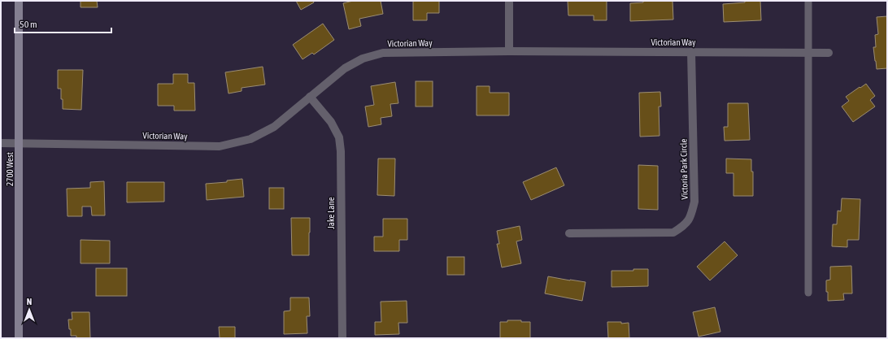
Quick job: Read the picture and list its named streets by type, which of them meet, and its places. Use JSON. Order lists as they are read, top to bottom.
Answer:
{
  "streets": {
    "main road": ["2700 West"],
    "street": ["Victorian Way", "Victoria Park Circle", "Jake Lane"]
  },
  "crossings": [
    ["Victorian Way", "2700 West"],
    ["Victorian Way", "Victoria Park Circle"],
    ["Victorian Way", "Jake Lane"]
  ],
  "scale_bar": "50 m",
  "north": "top"
}
